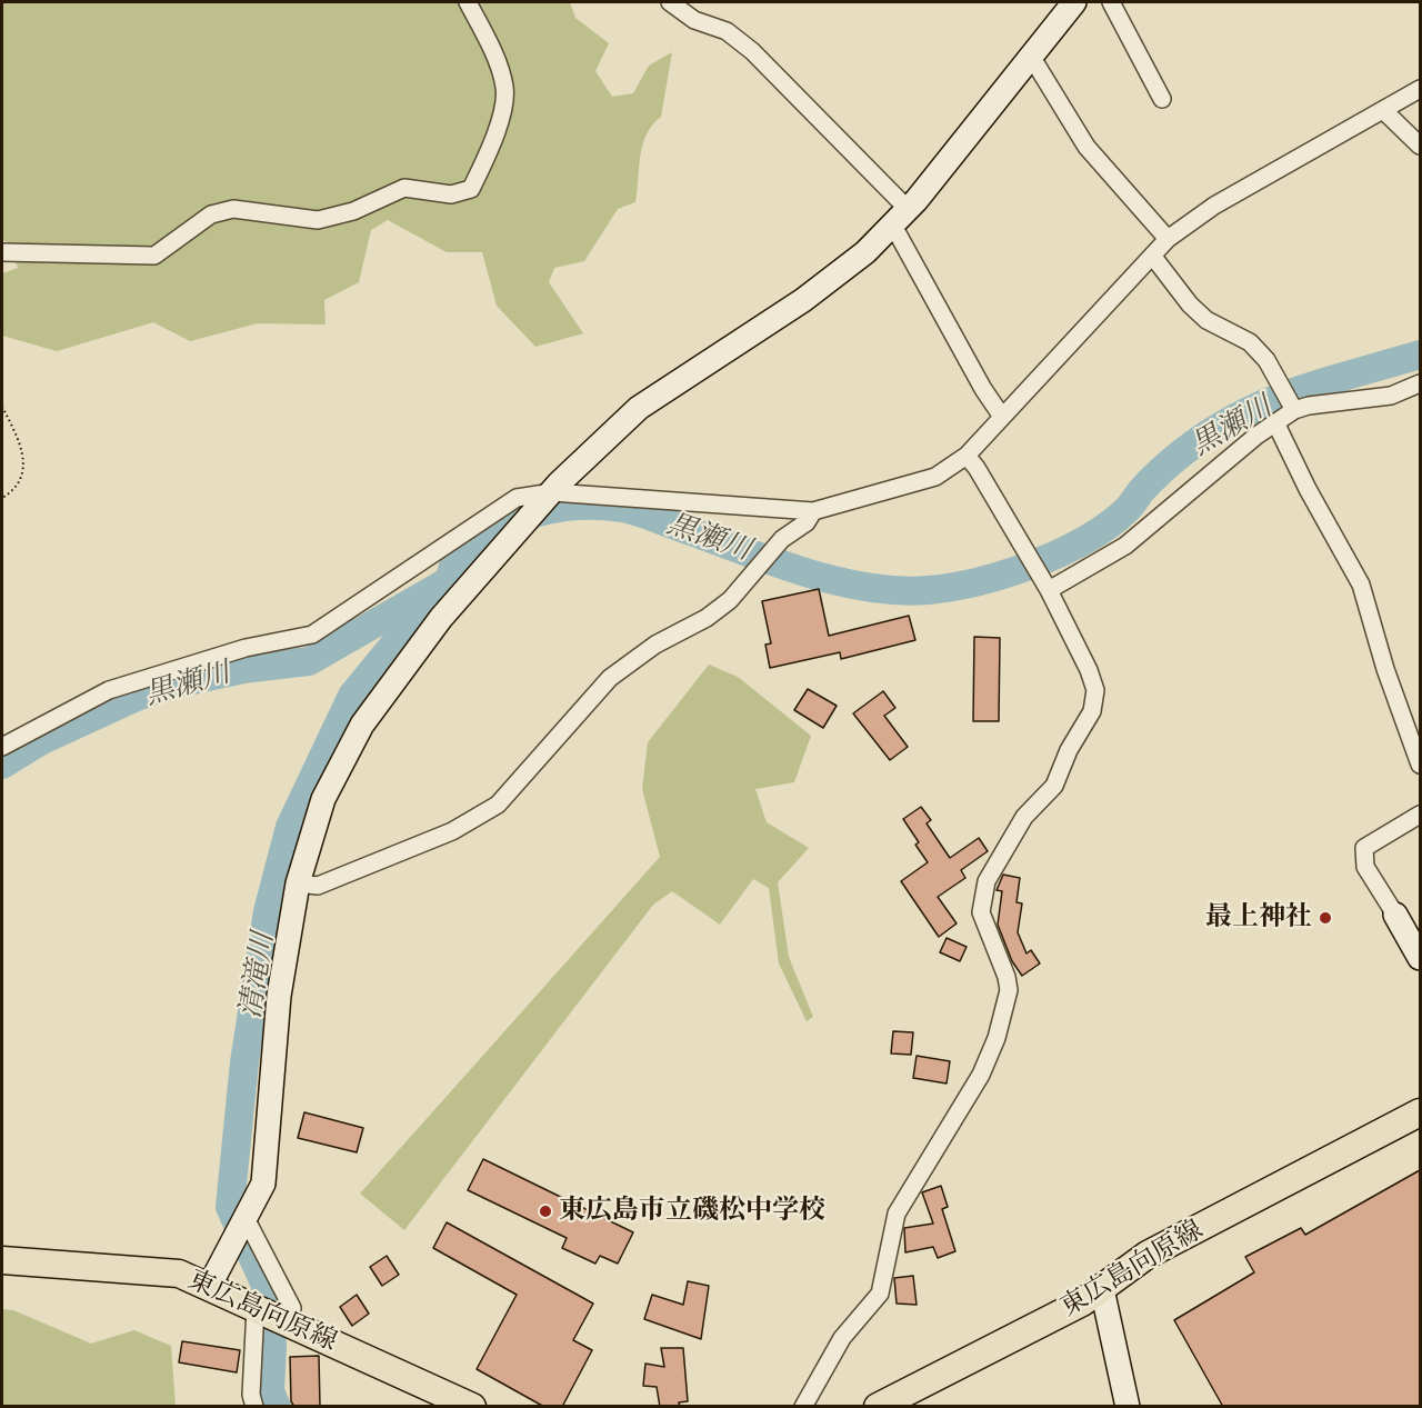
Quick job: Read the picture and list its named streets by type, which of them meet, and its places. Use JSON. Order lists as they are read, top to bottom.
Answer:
{
  "streets": {
    "main road": ["東広島向原線"]
  },
  "water": ["黒瀬川", "清滝川"],
  "places": ["最上神社", "東広島市立磯松中学校"]
}
